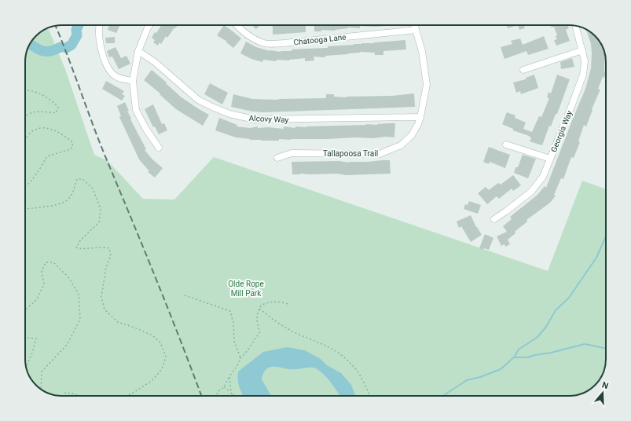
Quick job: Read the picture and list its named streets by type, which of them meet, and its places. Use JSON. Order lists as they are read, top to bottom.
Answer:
{
  "streets": {
    "street": [
      "Chatooga Lane",
      "Alcovy Way",
      "Georgia Way",
      "Tallapoosa Trail"
    ]
  },
  "crossings": [
    ["Chatooga Lane", "Tallapoosa Trail"],
    ["Alcovy Way", "Tallapoosa Trail"]
  ],
  "parks": ["Olde Rope Mill Park"],
  "north": "top"
}
